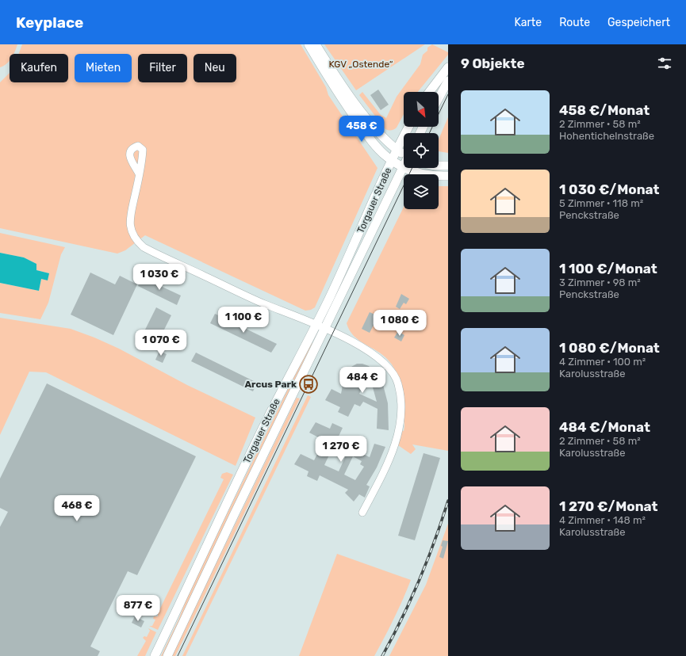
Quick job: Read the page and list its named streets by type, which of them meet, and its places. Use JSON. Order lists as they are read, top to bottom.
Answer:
{
  "streets": {
    "main road": ["Torgauer Straße"]
  },
  "parks": ["KGV „Ostende“"],
  "places": {
    "bus stop": ["Arcus Park"]
  },
  "north": "bottom right",
  "page": {
    "header": "Keyplace",
    "nav": ["Karte", "Route", "Gespeichert"],
    "heading": "9 Objekte",
    "chip": [
      "Kaufen",
      "Mieten",
      "Filter",
      "Neu"
    ],
    "list": [
      {
        "name": "458 €/Monat",
        "note": "2 Zimmer · 58 m² · Hohentichelnstraße"
      },
      {
        "name": "1 030 €/Monat",
        "note": "5 Zimmer · 118 m² · Penckstraße"
      },
      {
        "name": "1 100 €/Monat",
        "note": "3 Zimmer · 98 m² · Penckstraße"
      },
      {
        "name": "1 080 €/Monat",
        "note": "4 Zimmer · 100 m² · Karolusstraße"
      },
      {
        "name": "484 €/Monat",
        "note": "2 Zimmer · 58 m² · Karolusstraße"
      },
      {
        "name": "1 270 €/Monat",
        "note": "4 Zimmer · 148 m² · Karolusstraße"
      }
    ],
    "price": [
      "458 €",
      "1 030 €",
      "1 100 €",
      "1 080 €",
      "1 070 €",
      "484 €",
      "1 270 €",
      "468 €",
      "877 €"
    ]
  }
}
